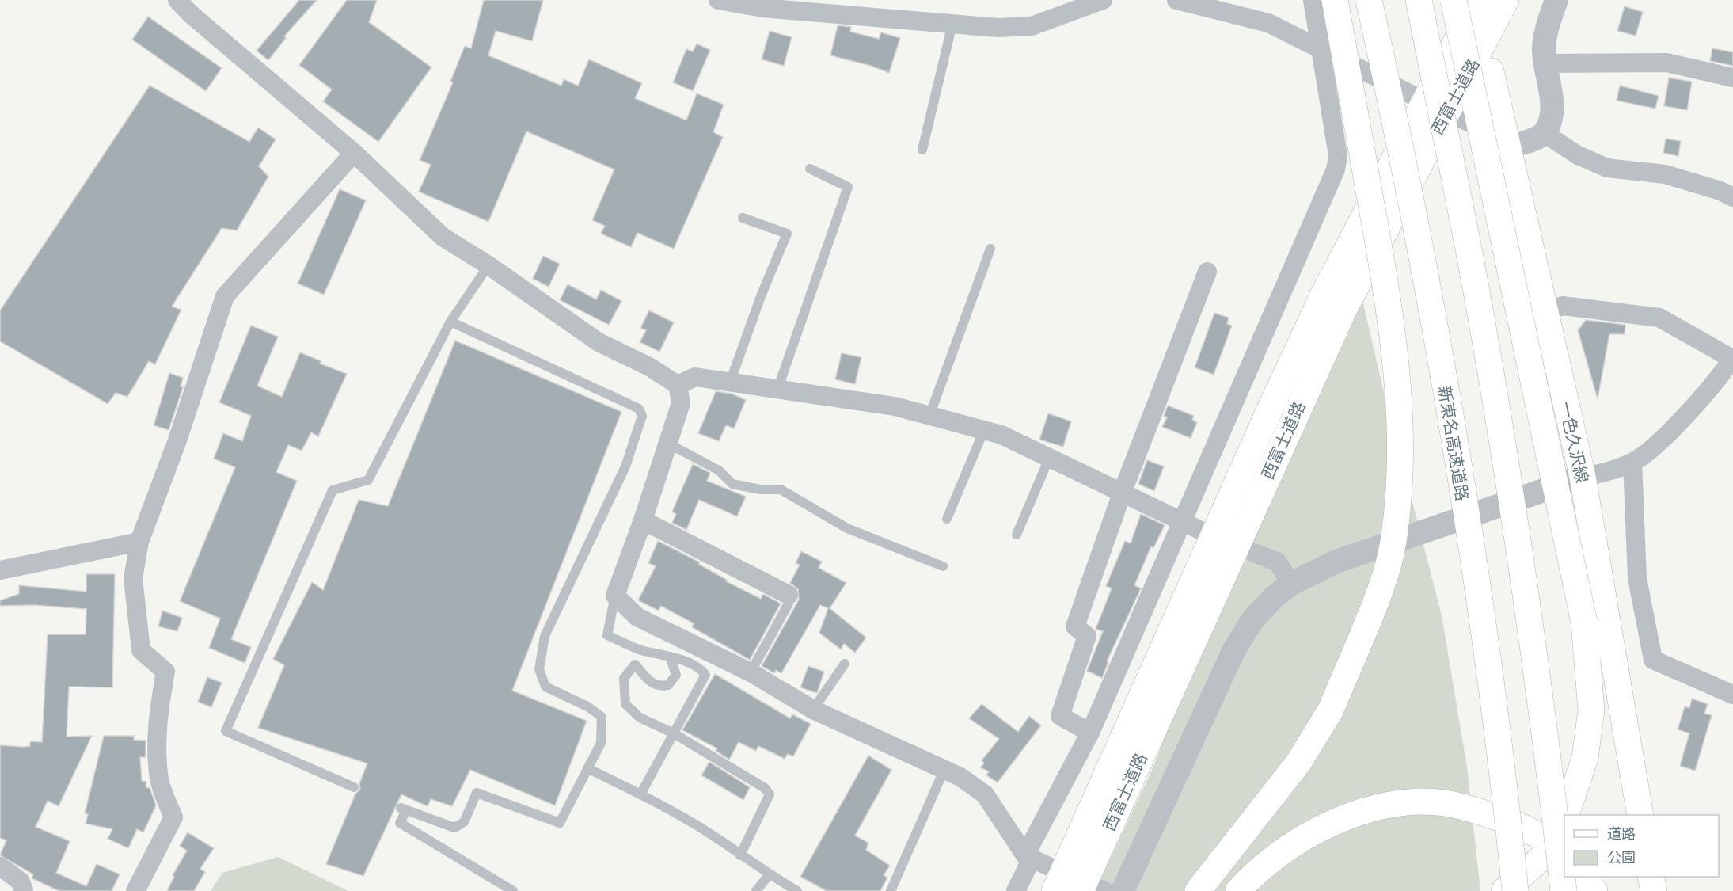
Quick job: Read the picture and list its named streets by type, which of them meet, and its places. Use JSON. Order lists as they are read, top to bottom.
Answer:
{
  "streets": {
    "main road": ["西富士道路", "一色久沢線", "新東名高速道路"]
  },
  "legend": ["道路", "公園"]
}
